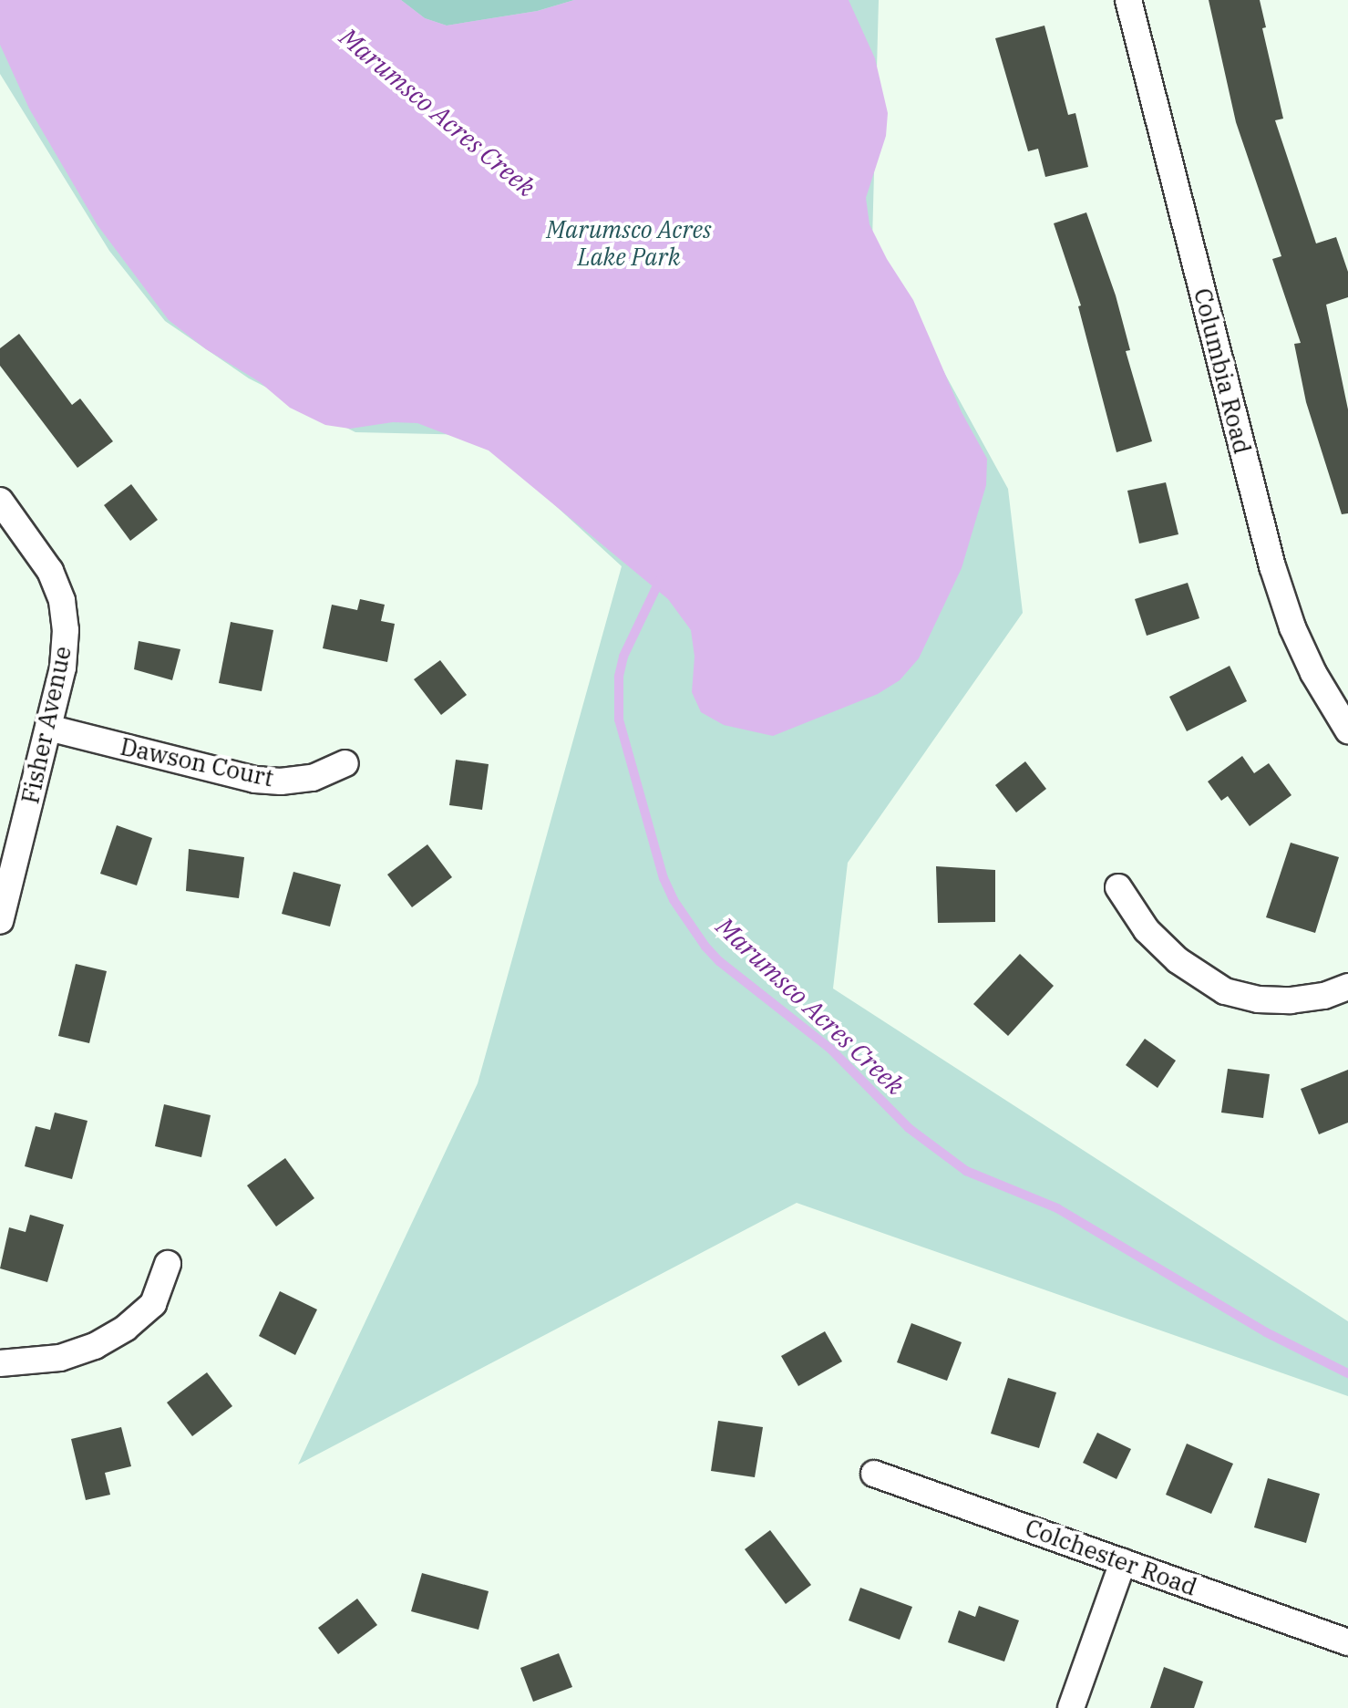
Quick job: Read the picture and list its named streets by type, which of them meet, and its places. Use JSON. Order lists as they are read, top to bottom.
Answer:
{
  "streets": {
    "street": [
      "Columbia Road",
      "Fisher Avenue",
      "Dawson Court",
      "Colchester Road"
    ]
  },
  "crossings": [
    ["Fisher Avenue", "Dawson Court"]
  ],
  "water": ["Marumsco Acres Creek"],
  "parks": ["Marumsco Acres Lake Park"]
}
